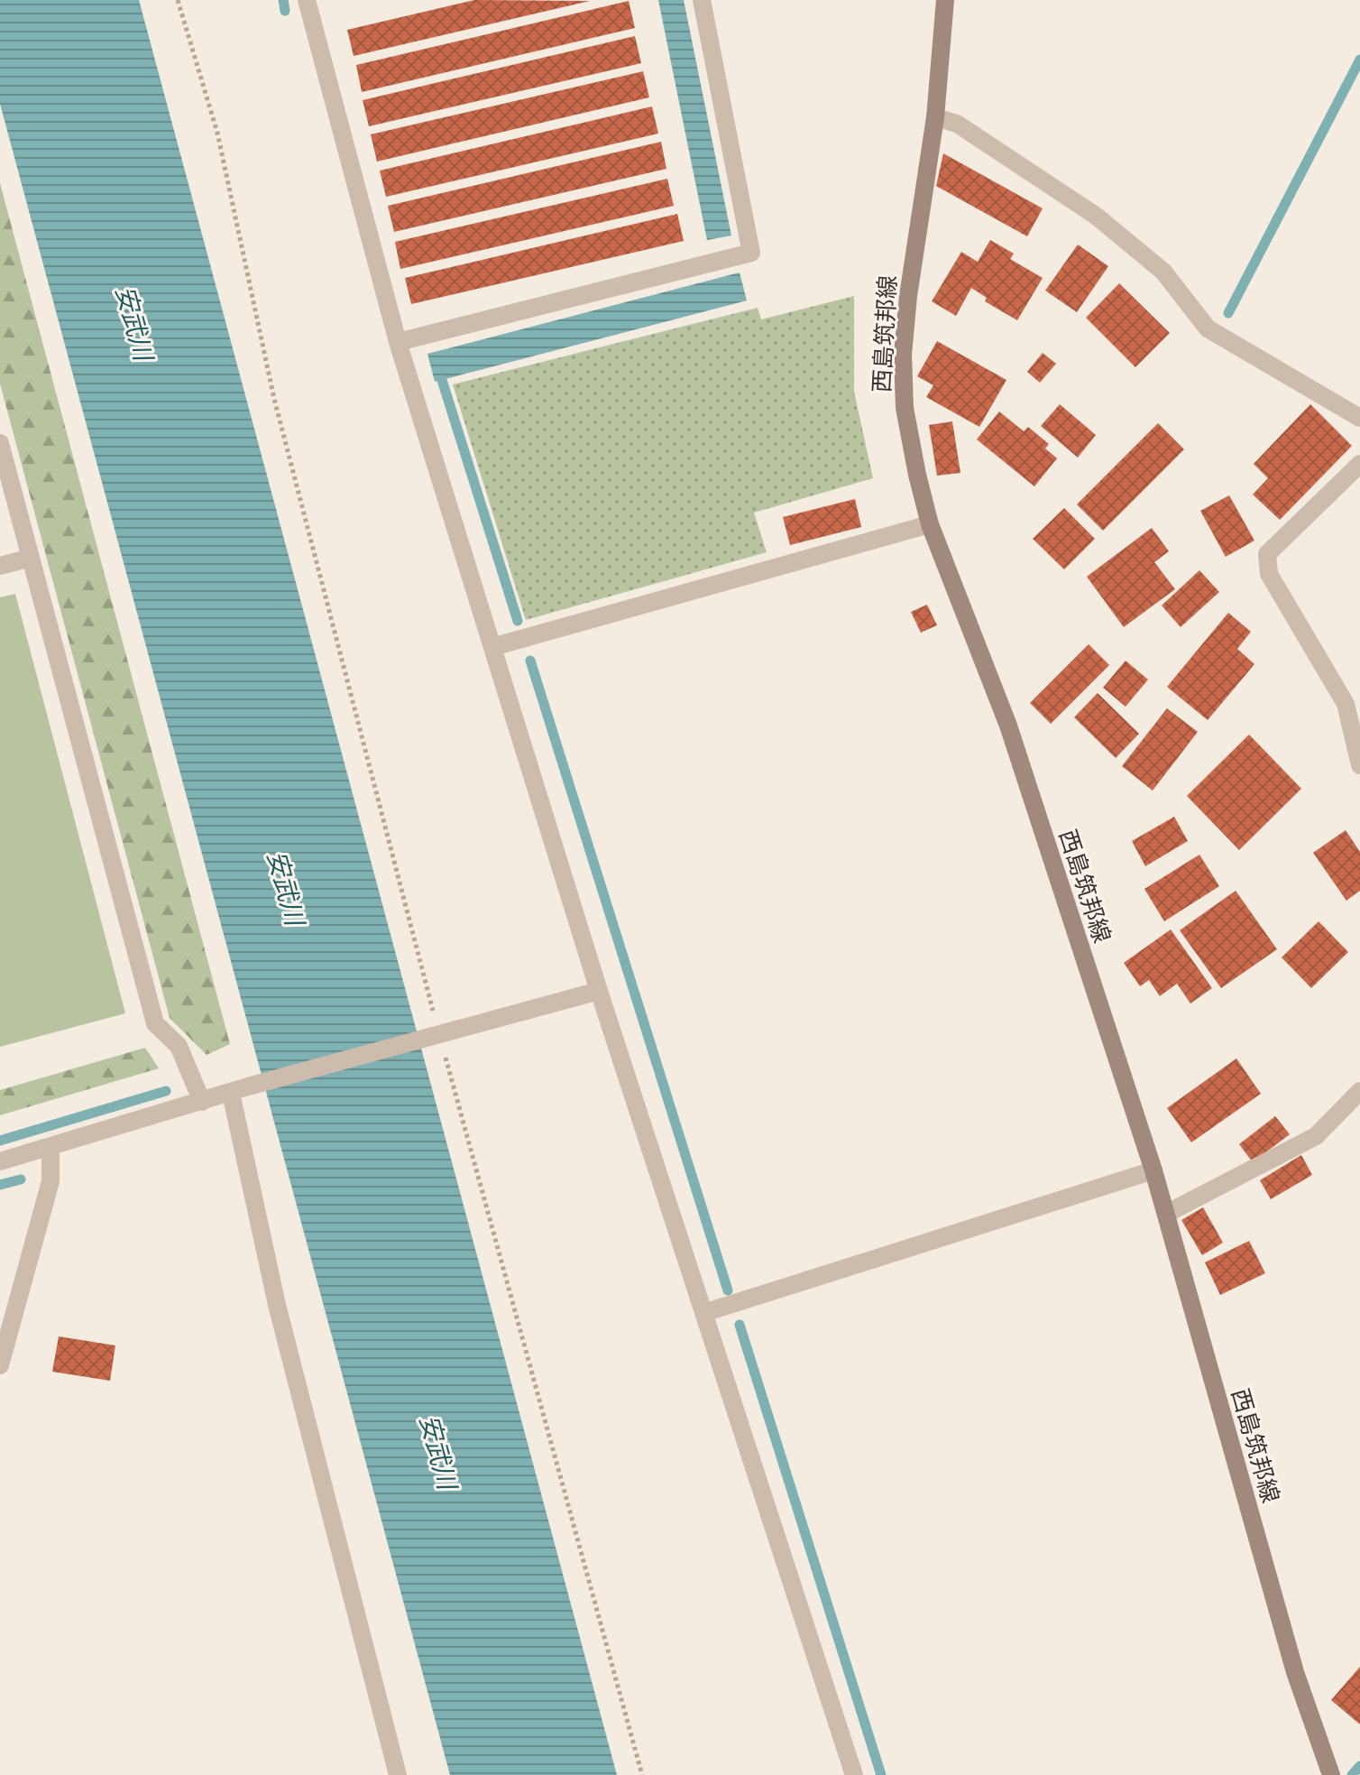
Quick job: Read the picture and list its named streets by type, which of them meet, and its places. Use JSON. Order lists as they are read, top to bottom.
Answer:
{
  "streets": {
    "main road": ["西島筑邦線"]
  },
  "water": ["安武川"]
}
